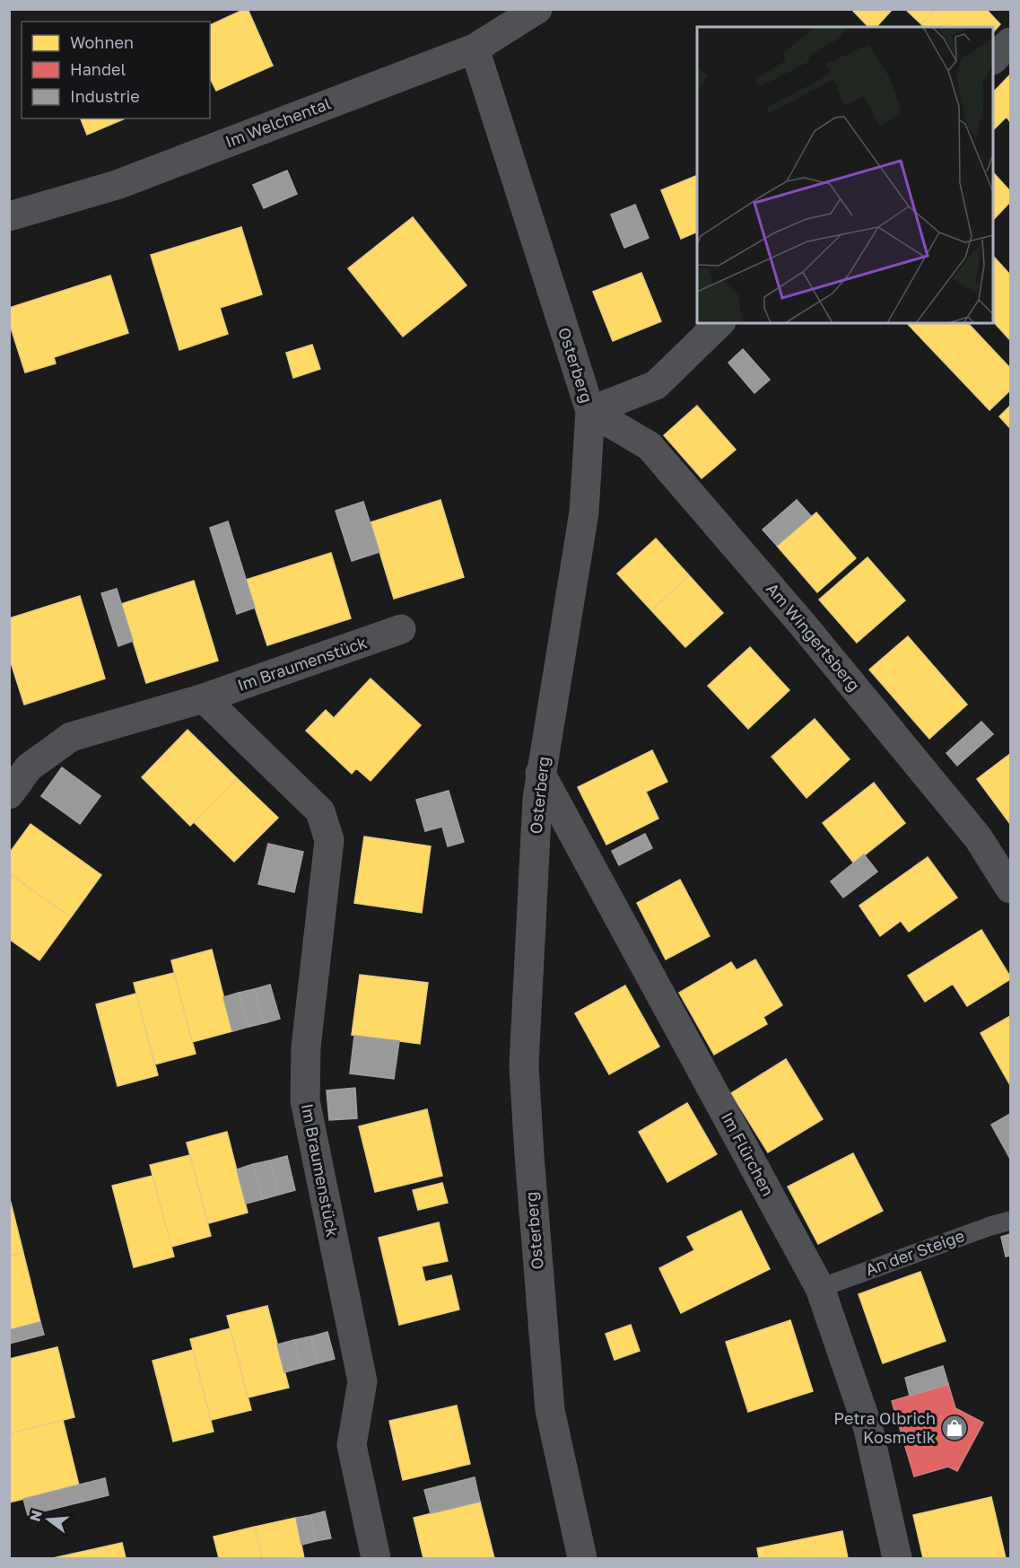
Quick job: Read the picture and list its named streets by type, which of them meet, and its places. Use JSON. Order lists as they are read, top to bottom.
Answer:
{
  "streets": {
    "street": [
      "Im Welchental",
      "Osterberg",
      "Am Wingertsberg",
      "Im Braumenstück",
      "Im Flürchen"
    ],
    "lane": ["An der Steige"]
  },
  "crossings": [
    ["Im Welchental", "Osterberg"],
    ["Osterberg", "Am Wingertsberg"],
    ["Osterberg", "Im Flürchen"],
    ["Im Flürchen", "An der Steige"]
  ],
  "places": {
    "shop": ["Petra Olbrich Kosmetik"]
  },
  "legend": ["Wohnen", "Handel", "Industrie"],
  "north": "left"
}
